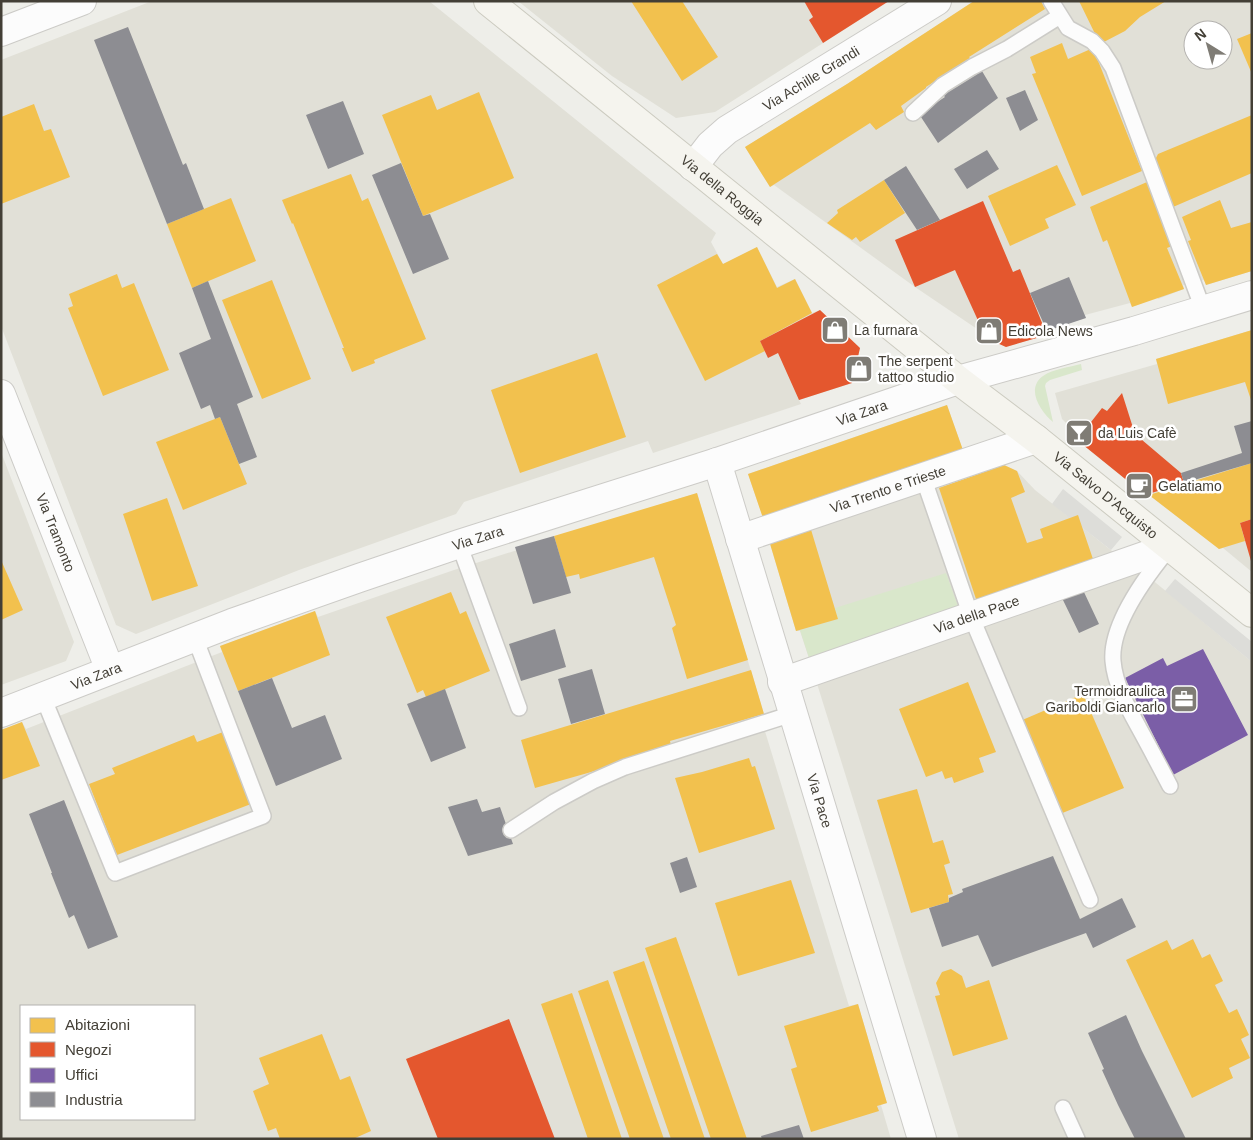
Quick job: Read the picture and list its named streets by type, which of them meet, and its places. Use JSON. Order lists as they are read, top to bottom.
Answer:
{
  "streets": {
    "street": [
      "Via Achille Grandi",
      "Via della Roggia",
      "Via Zara",
      "Via Trento e Trieste",
      "Via Salvo D'Acquisto",
      "Via Tramonto",
      "Via della Pace",
      "Via Pace"
    ]
  },
  "crossings": [
    ["Via Achille Grandi", "Via della Roggia"],
    ["Via della Roggia", "Via Zara"],
    ["Via della Roggia", "Via Salvo D'Acquisto"],
    ["Via Zara", "Via Salvo D'Acquisto"],
    ["Via Zara", "Via Tramonto"],
    ["Via Zara", "Via Pace"],
    ["Via Trento e Trieste", "Via Salvo D'Acquisto"],
    ["Via Trento e Trieste", "Via Pace"],
    ["Via Salvo D'Acquisto", "Via della Pace"],
    ["Via della Pace", "Via Pace"]
  ],
  "places": {
    "shop": ["La furnara", "Edicola News", "The serpent tattoo studio"],
    "bar": ["da Luis Cafè"],
    "cafe": ["Gelatiamo"],
    "office": ["Termoidraulica Gariboldi Giancarlo"]
  },
  "legend": [
    "Abitazioni",
    "Negozi",
    "Uffici",
    "Industria"
  ],
  "north": "top left"
}
